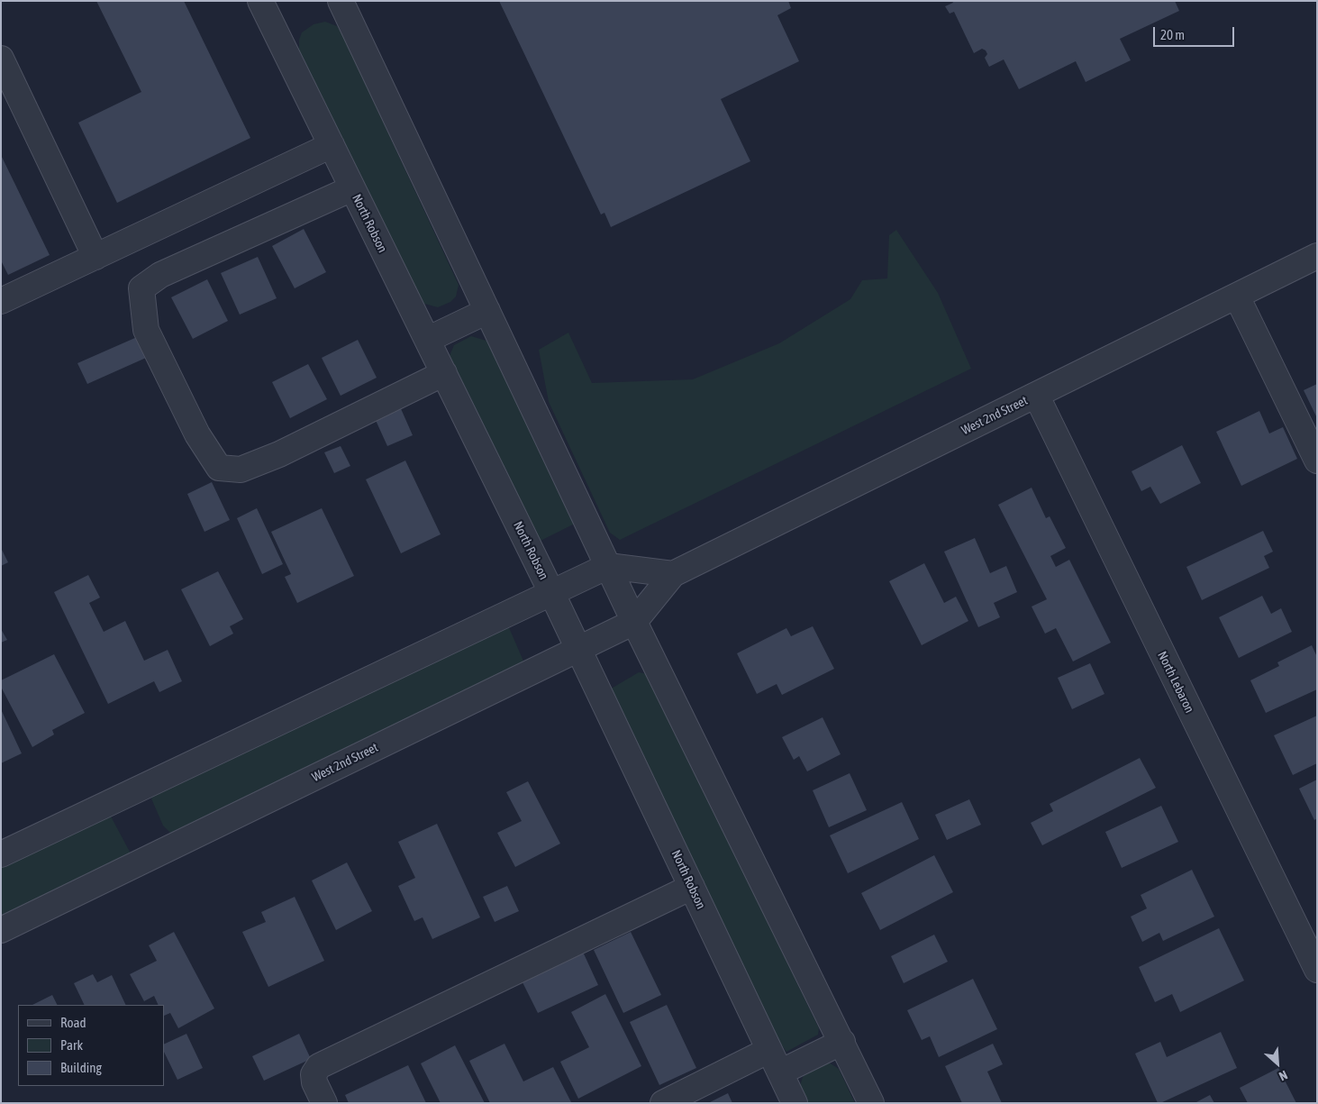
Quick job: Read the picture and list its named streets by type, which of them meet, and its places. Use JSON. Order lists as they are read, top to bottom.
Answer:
{
  "streets": {
    "street": ["North Robson", "West 2nd Street", "North Lebaron"]
  },
  "crossings": [
    ["North Robson", "West 2nd Street"],
    ["West 2nd Street", "North Lebaron"]
  ],
  "legend": ["Road", "Park", "Building"],
  "scale_bar": "20 m",
  "north": "bottom right"
}
